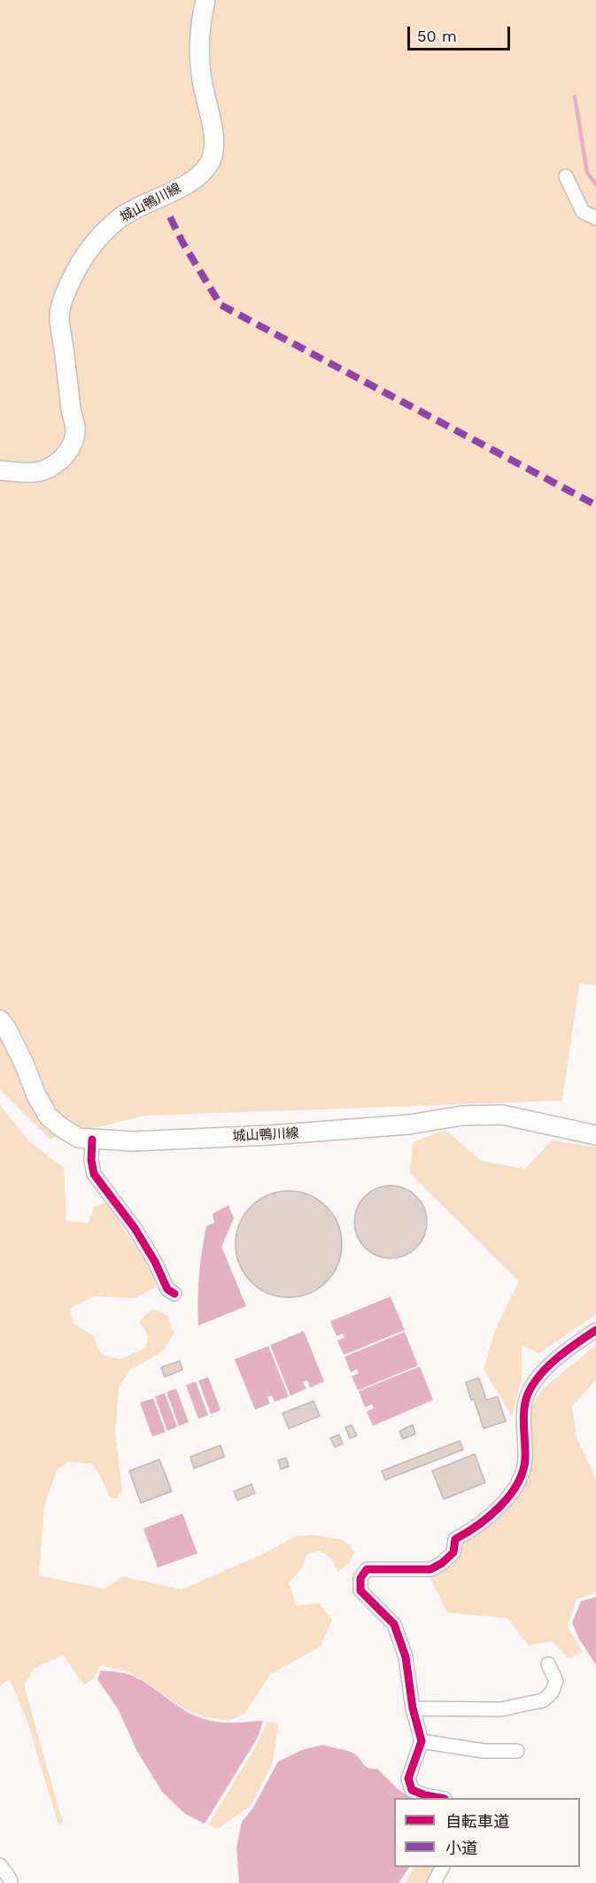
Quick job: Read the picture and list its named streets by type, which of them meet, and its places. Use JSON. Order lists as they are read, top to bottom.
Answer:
{
  "streets": {
    "main road": ["城山鴨川線"]
  },
  "legend": ["自転車道", "小道"],
  "scale_bar": "50 m"
}
